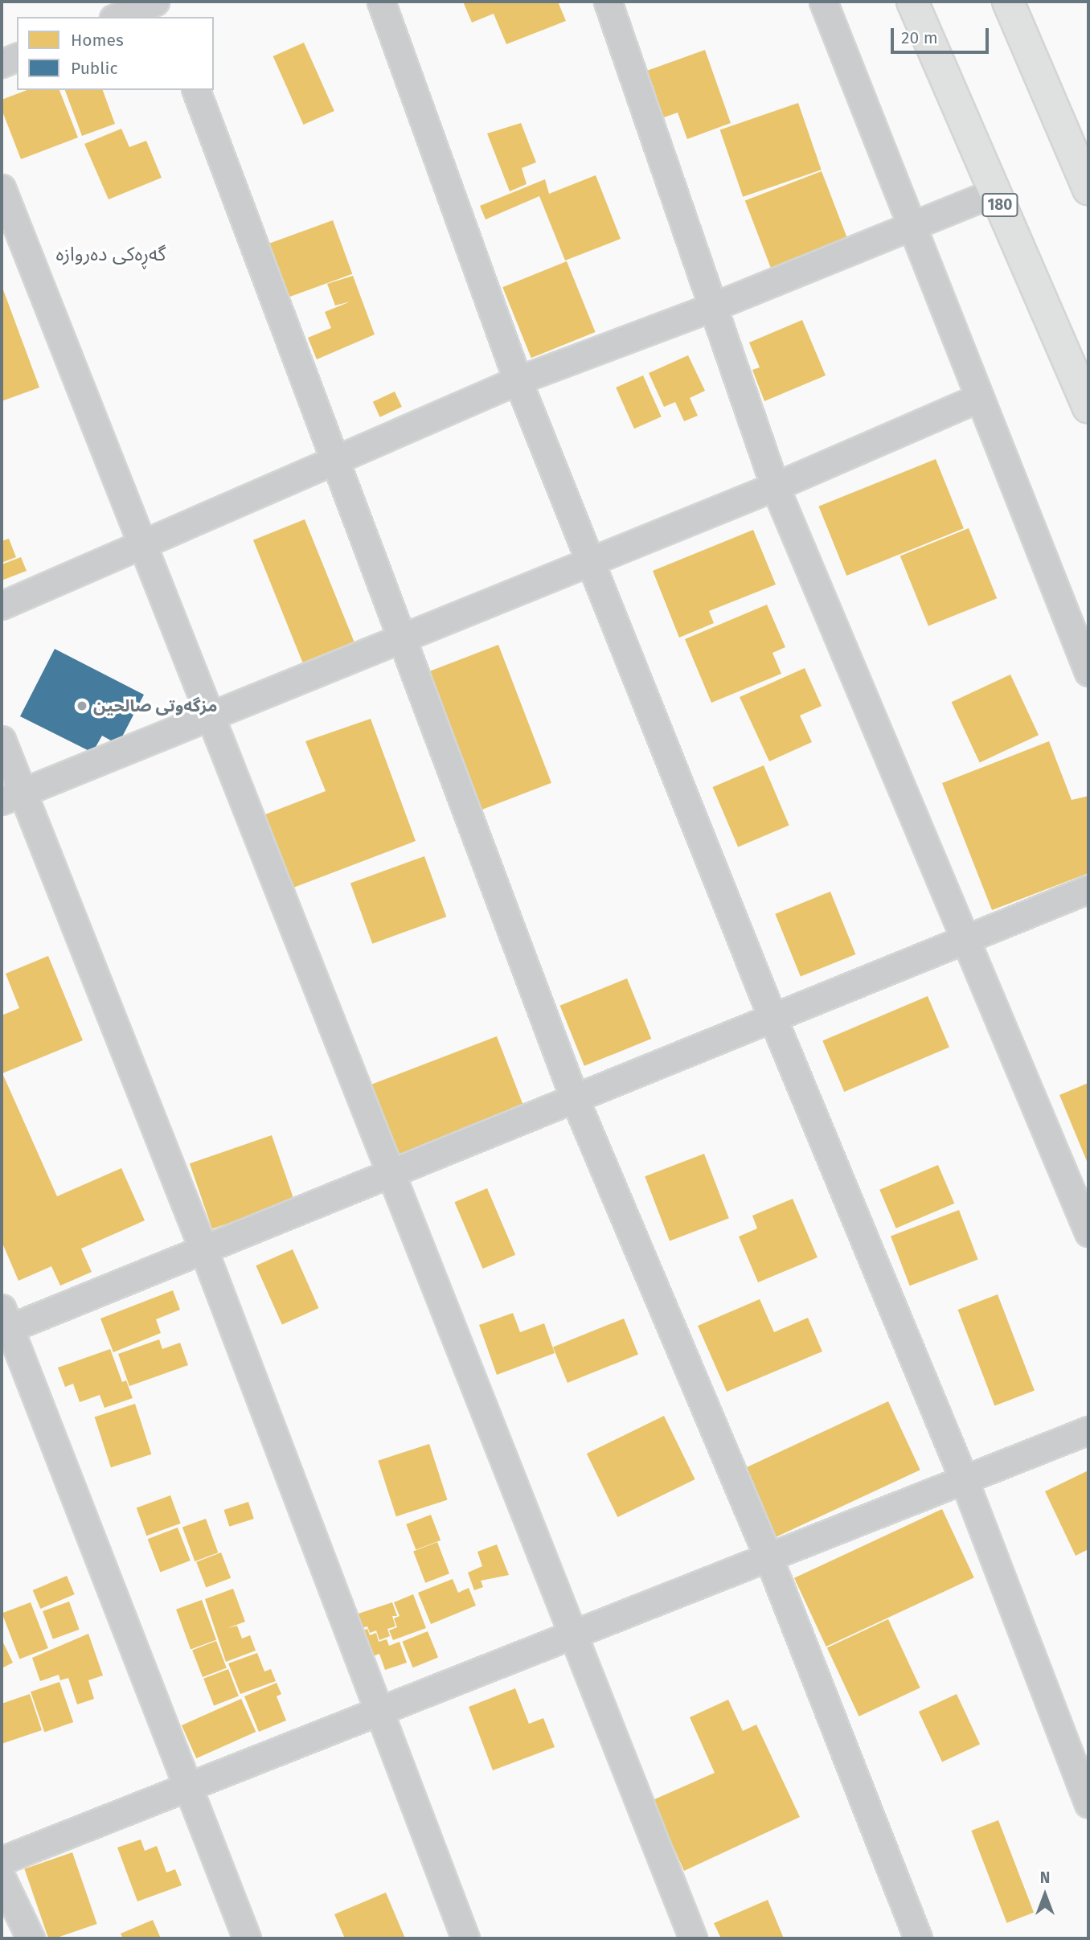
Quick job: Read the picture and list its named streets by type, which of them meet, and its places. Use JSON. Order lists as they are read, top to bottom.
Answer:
{
  "streets": {
    "highway": ["180"]
  },
  "districts": ["گەڕەکی دەروازە"],
  "places": ["مزگەوتی صالحین"],
  "legend": ["Homes", "Public"],
  "scale_bar": "20 m",
  "north": "top"
}
